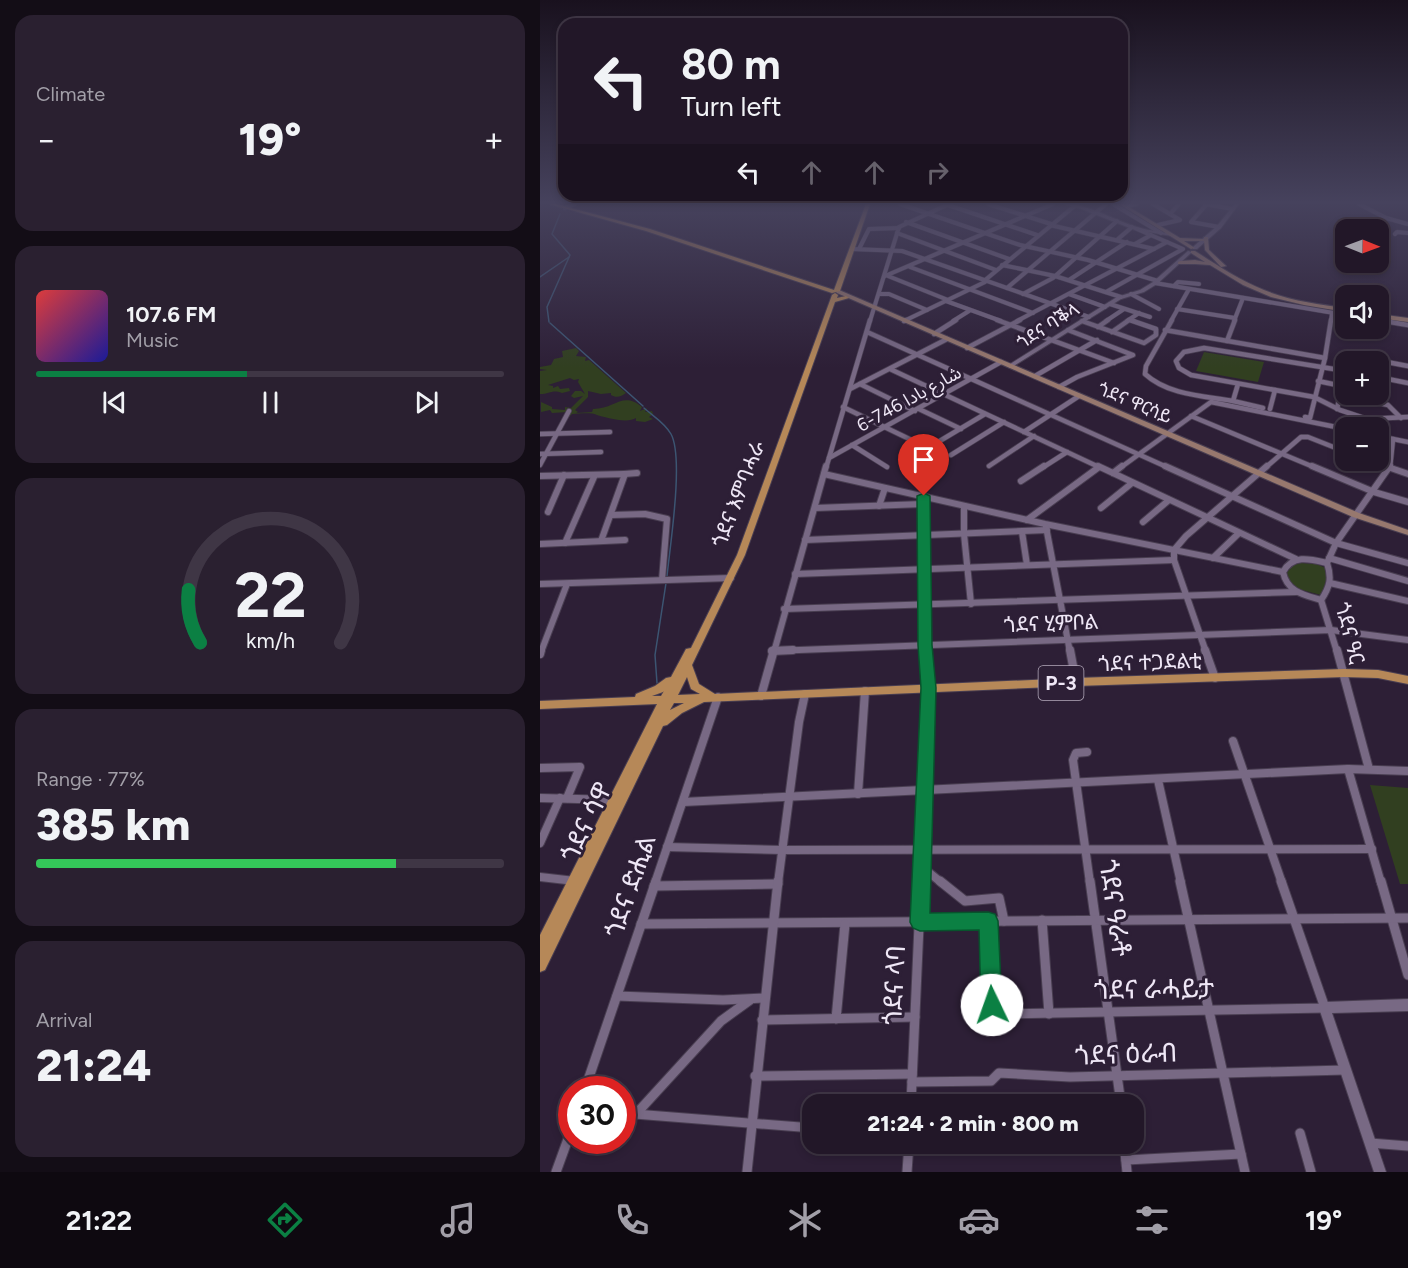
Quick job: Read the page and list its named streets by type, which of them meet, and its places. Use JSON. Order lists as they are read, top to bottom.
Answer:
{
  "streets": {
    "main road": [
      "ጎደና ዋርሳይ",
      "ጎደና እምባሓራ",
      "ጎደና ተጋደልቲ",
      "P-3",
      "ጎደና ሳዋ"
    ],
    "street": [
      "ጎደና ባቕላ",
      "شارع بادا 746-6",
      "ጎደና ሂምቦል",
      "ጎደና ዓር",
      "ጎደና ድሒል",
      "ጎደና ዓራቶ",
      "ጎደና ላባ",
      "ጎደና ራሓይታ",
      "ጎደና ዕራብ"
    ]
  },
  "crossings": [
    ["ጎደና ባቕላ", "ጎደና ዋርሳይ"],
    ["شارع بادا 746-6", "ጎደና ዋርሳይ"],
    ["ጎደና ዋርሳይ", "ጎደና ዓር"],
    ["ጎደና እምባሓራ", "P-3"],
    ["ጎደና እምባሓራ", "ጎደና ሳዋ"],
    ["ጎደና ሂምቦል", "ጎደና ዓር"],
    ["ጎደና ሂምቦል", "ጎደና ላባ"],
    ["ጎደና ዓር", "ጎደና ተጋደልቲ"],
    ["ጎደና ተጋደልቲ", "P-3"],
    ["ጎደና ተጋደልቲ", "ጎደና ድሒል"],
    ["ጎደና ተጋደልቲ", "ጎደና ላባ"],
    ["P-3", "ጎደና ሳዋ"],
    ["P-3", "ጎደና ድሒል"],
    ["ጎደና ዓራቶ", "ጎደና ራሓይታ"],
    ["ጎደና ዓራቶ", "ጎደና ዕራብ"],
    ["ጎደና ላባ", "ጎደና ዕራብ"]
  ],
  "north": "right",
  "page": {
    "tile": [
      "Climate",
      ["Range · 77%", "385 km"],
      ["Arrival", "21:24"]
    ],
    "turn": ["80 m", "Turn left"],
    "heat": ["−", "19°", "+"],
    "map_buttons": ["+", "−"],
    "song": ["107.6 FM", "Music"],
    "limit": "30",
    "trip": "21:24 · 2 min · 800 m",
    "tabs": ["21:22", "19°"],
    "gauge": ["22", "km/h"]
  }
}
